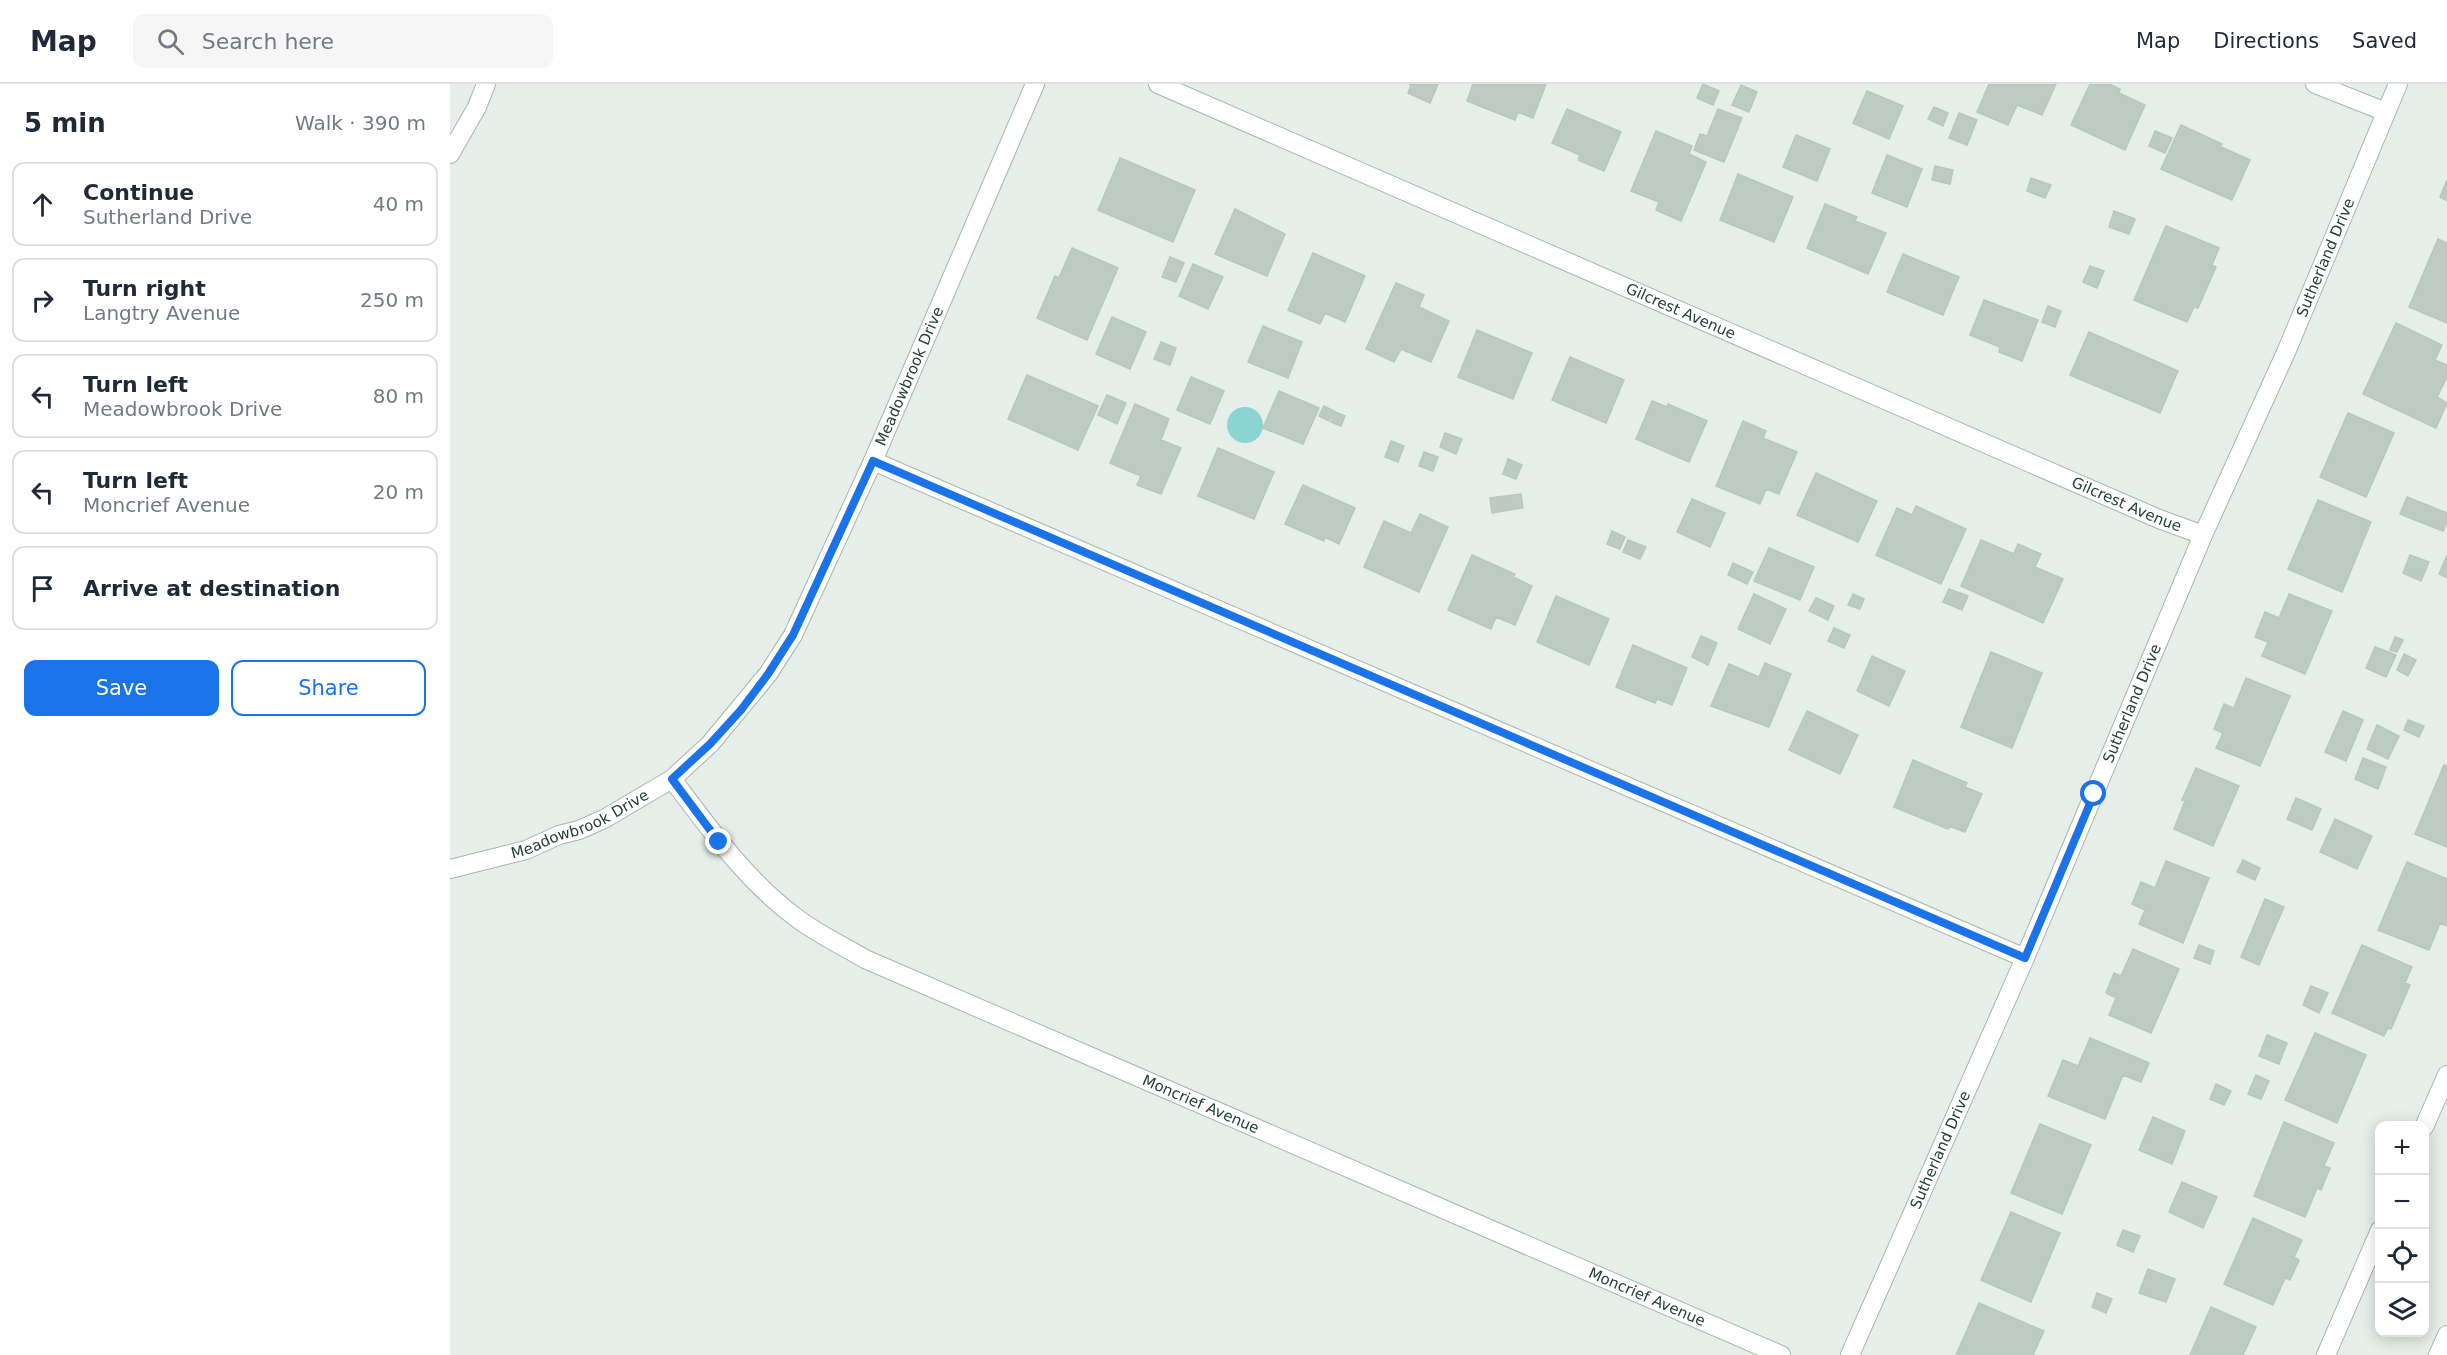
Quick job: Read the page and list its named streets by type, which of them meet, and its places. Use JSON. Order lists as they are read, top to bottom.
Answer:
{
  "streets": {
    "street": [
      "Sutherland Drive",
      "Gilcrest Avenue",
      "Meadowbrook Drive",
      "Moncrief Avenue"
    ]
  },
  "crossings": [
    ["Sutherland Drive", "Gilcrest Avenue"],
    ["Meadowbrook Drive", "Moncrief Avenue"]
  ],
  "page": {
    "header": "Map",
    "search": "Search here",
    "nav": ["Map", "Directions", "Saved"],
    "heading": ["5 min", "Walk · 390 m"],
    "list": [
      ["Continue", "Sutherland Drive", "40 m"],
      ["Turn right", "Langtry Avenue", "250 m"],
      ["Turn left", "Meadowbrook Drive", "80 m"],
      ["Turn left", "Moncrief Avenue", "20 m"],
      "Arrive at destination"
    ],
    "buttons": ["Save", "Share"],
    "map_buttons": ["+", "−"]
  }
}
